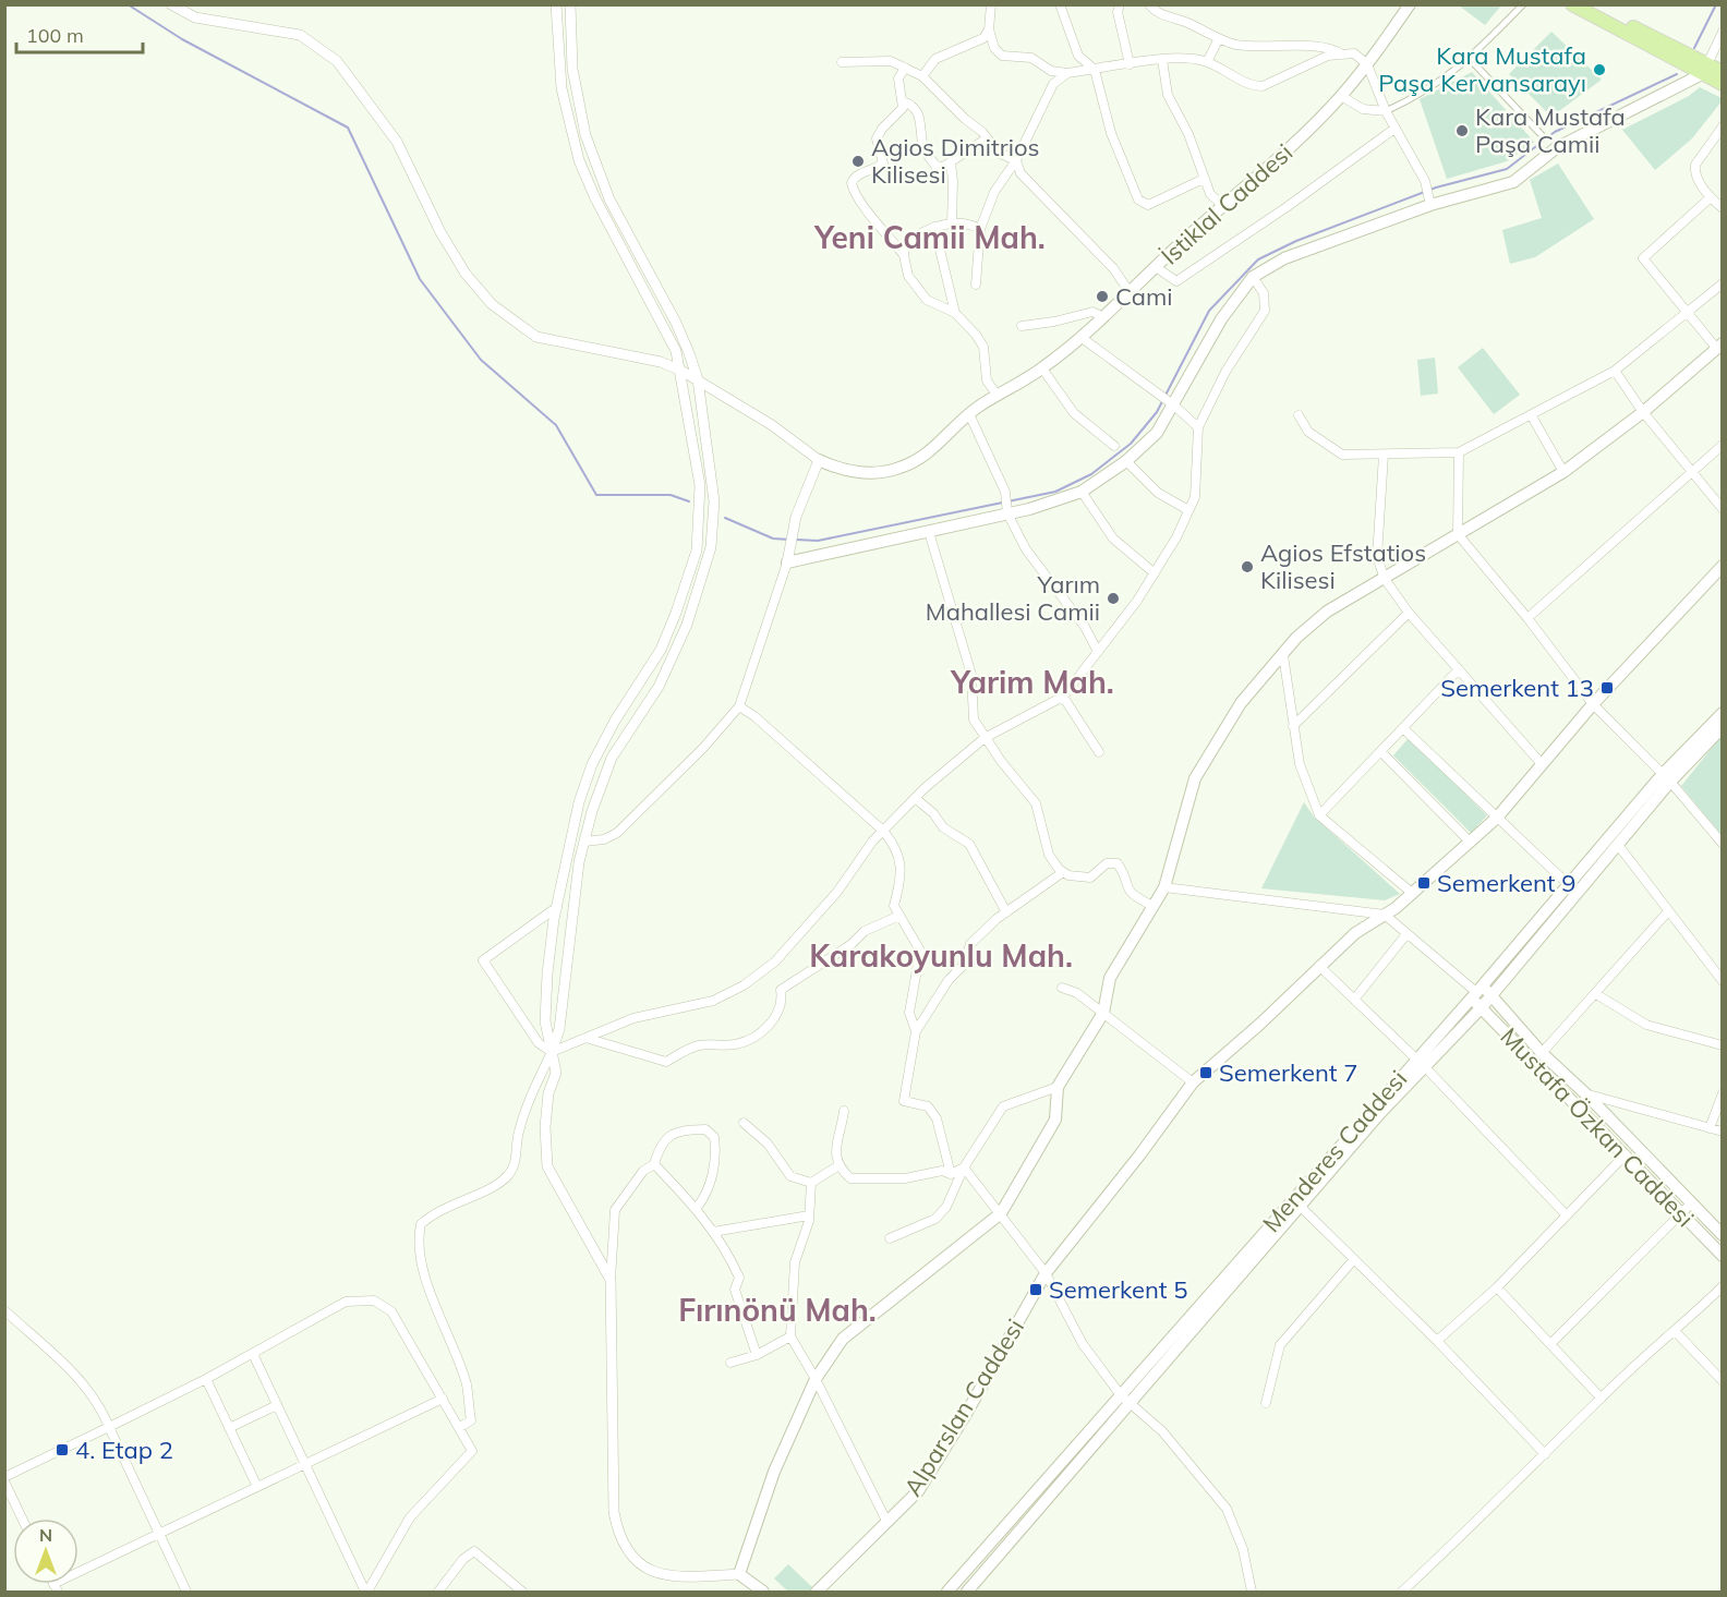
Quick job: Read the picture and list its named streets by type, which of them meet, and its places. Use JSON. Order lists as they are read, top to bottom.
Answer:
{
  "streets": {
    "main road": [
      "İstiklal Caddesi",
      "Mustafa Özkan Caddesi",
      "Menderes Caddesi",
      "Alparslan Caddesi"
    ]
  },
  "crossings": [
    ["Mustafa Özkan Caddesi", "Menderes Caddesi"]
  ],
  "districts": [
    "Yeni Camii Mah.",
    "Yarim Mah.",
    "Karakoyunlu Mah.",
    "Fırınönü Mah."
  ],
  "places": {
    "other": [
      "Kara Mustafa Paşa Kervansarayı",
      "Kara Mustafa Paşa Camii",
      "Agios Dimitrios Kilisesi",
      "Cami",
      "Agios Efstatios Kilisesi",
      "Yarım Mahallesi Camii"
    ],
    "transit": [
      "Semerkent 13",
      "Semerkent 9",
      "Semerkent 7",
      "Semerkent 5",
      "4. Etap 2"
    ]
  },
  "scale_bar": "100 m",
  "north": "top"
}
